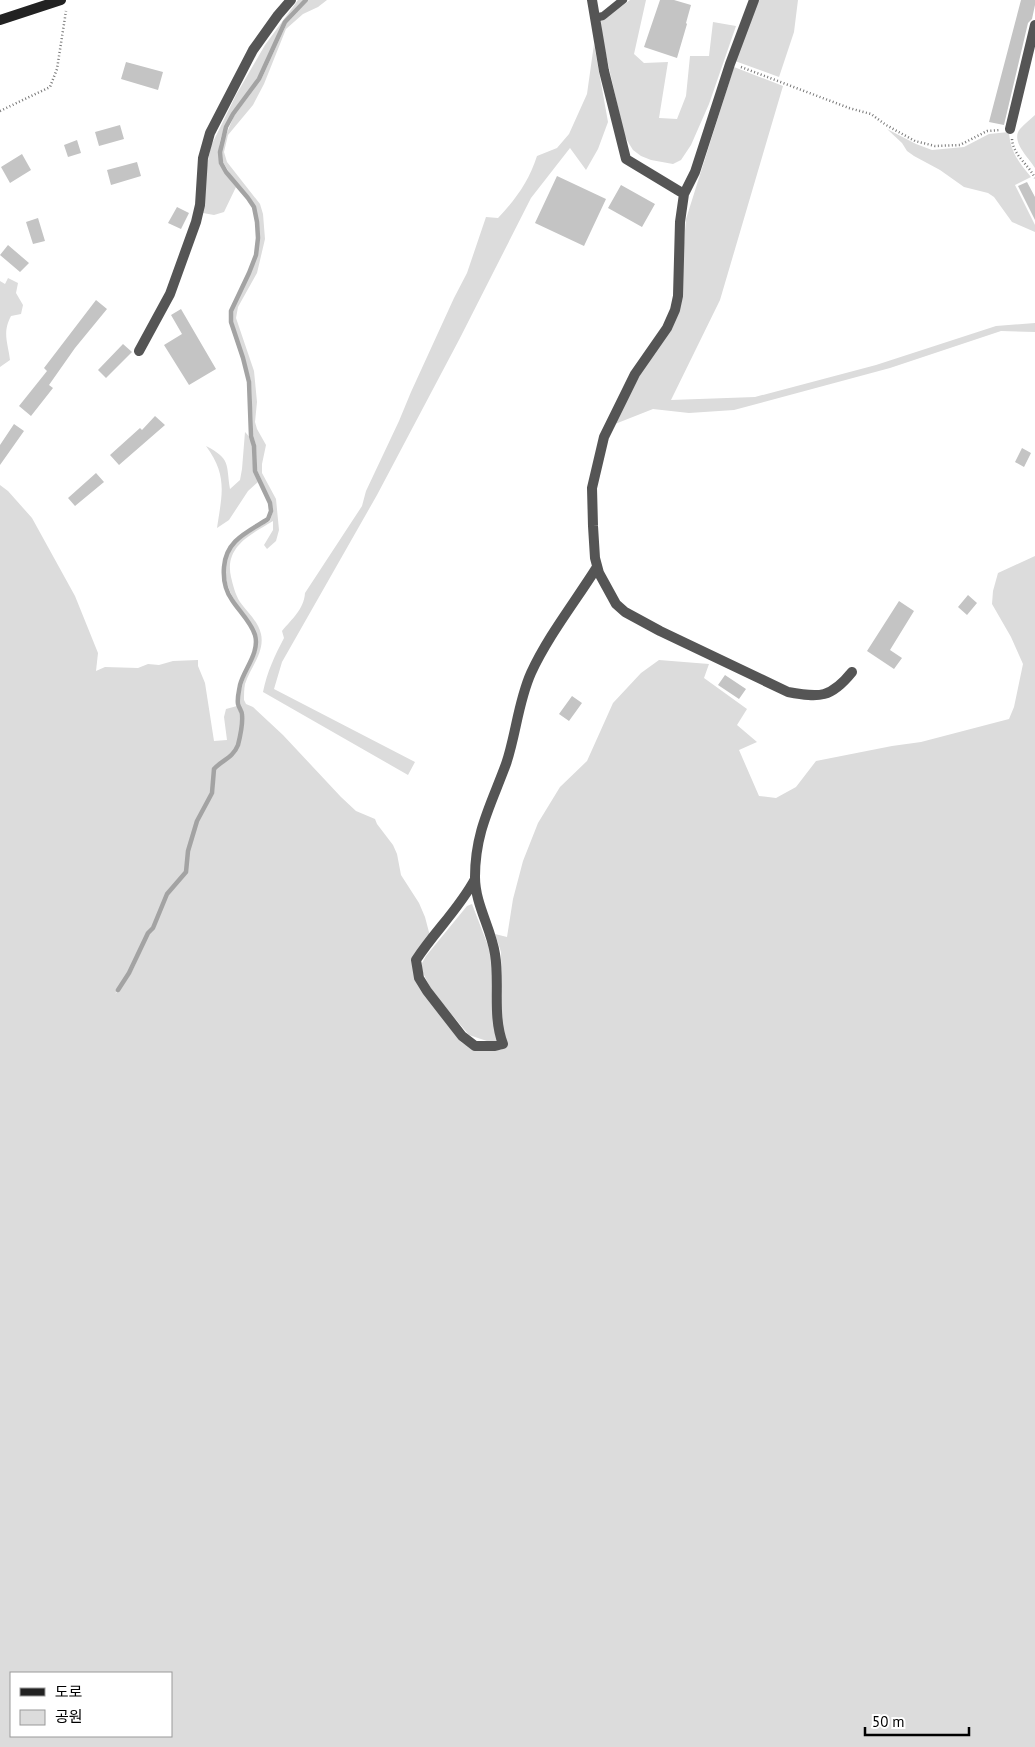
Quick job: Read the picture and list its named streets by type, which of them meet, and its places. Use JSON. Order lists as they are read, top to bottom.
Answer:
{
  "legend": ["도로", "공원"],
  "scale_bar": "50 m"
}
